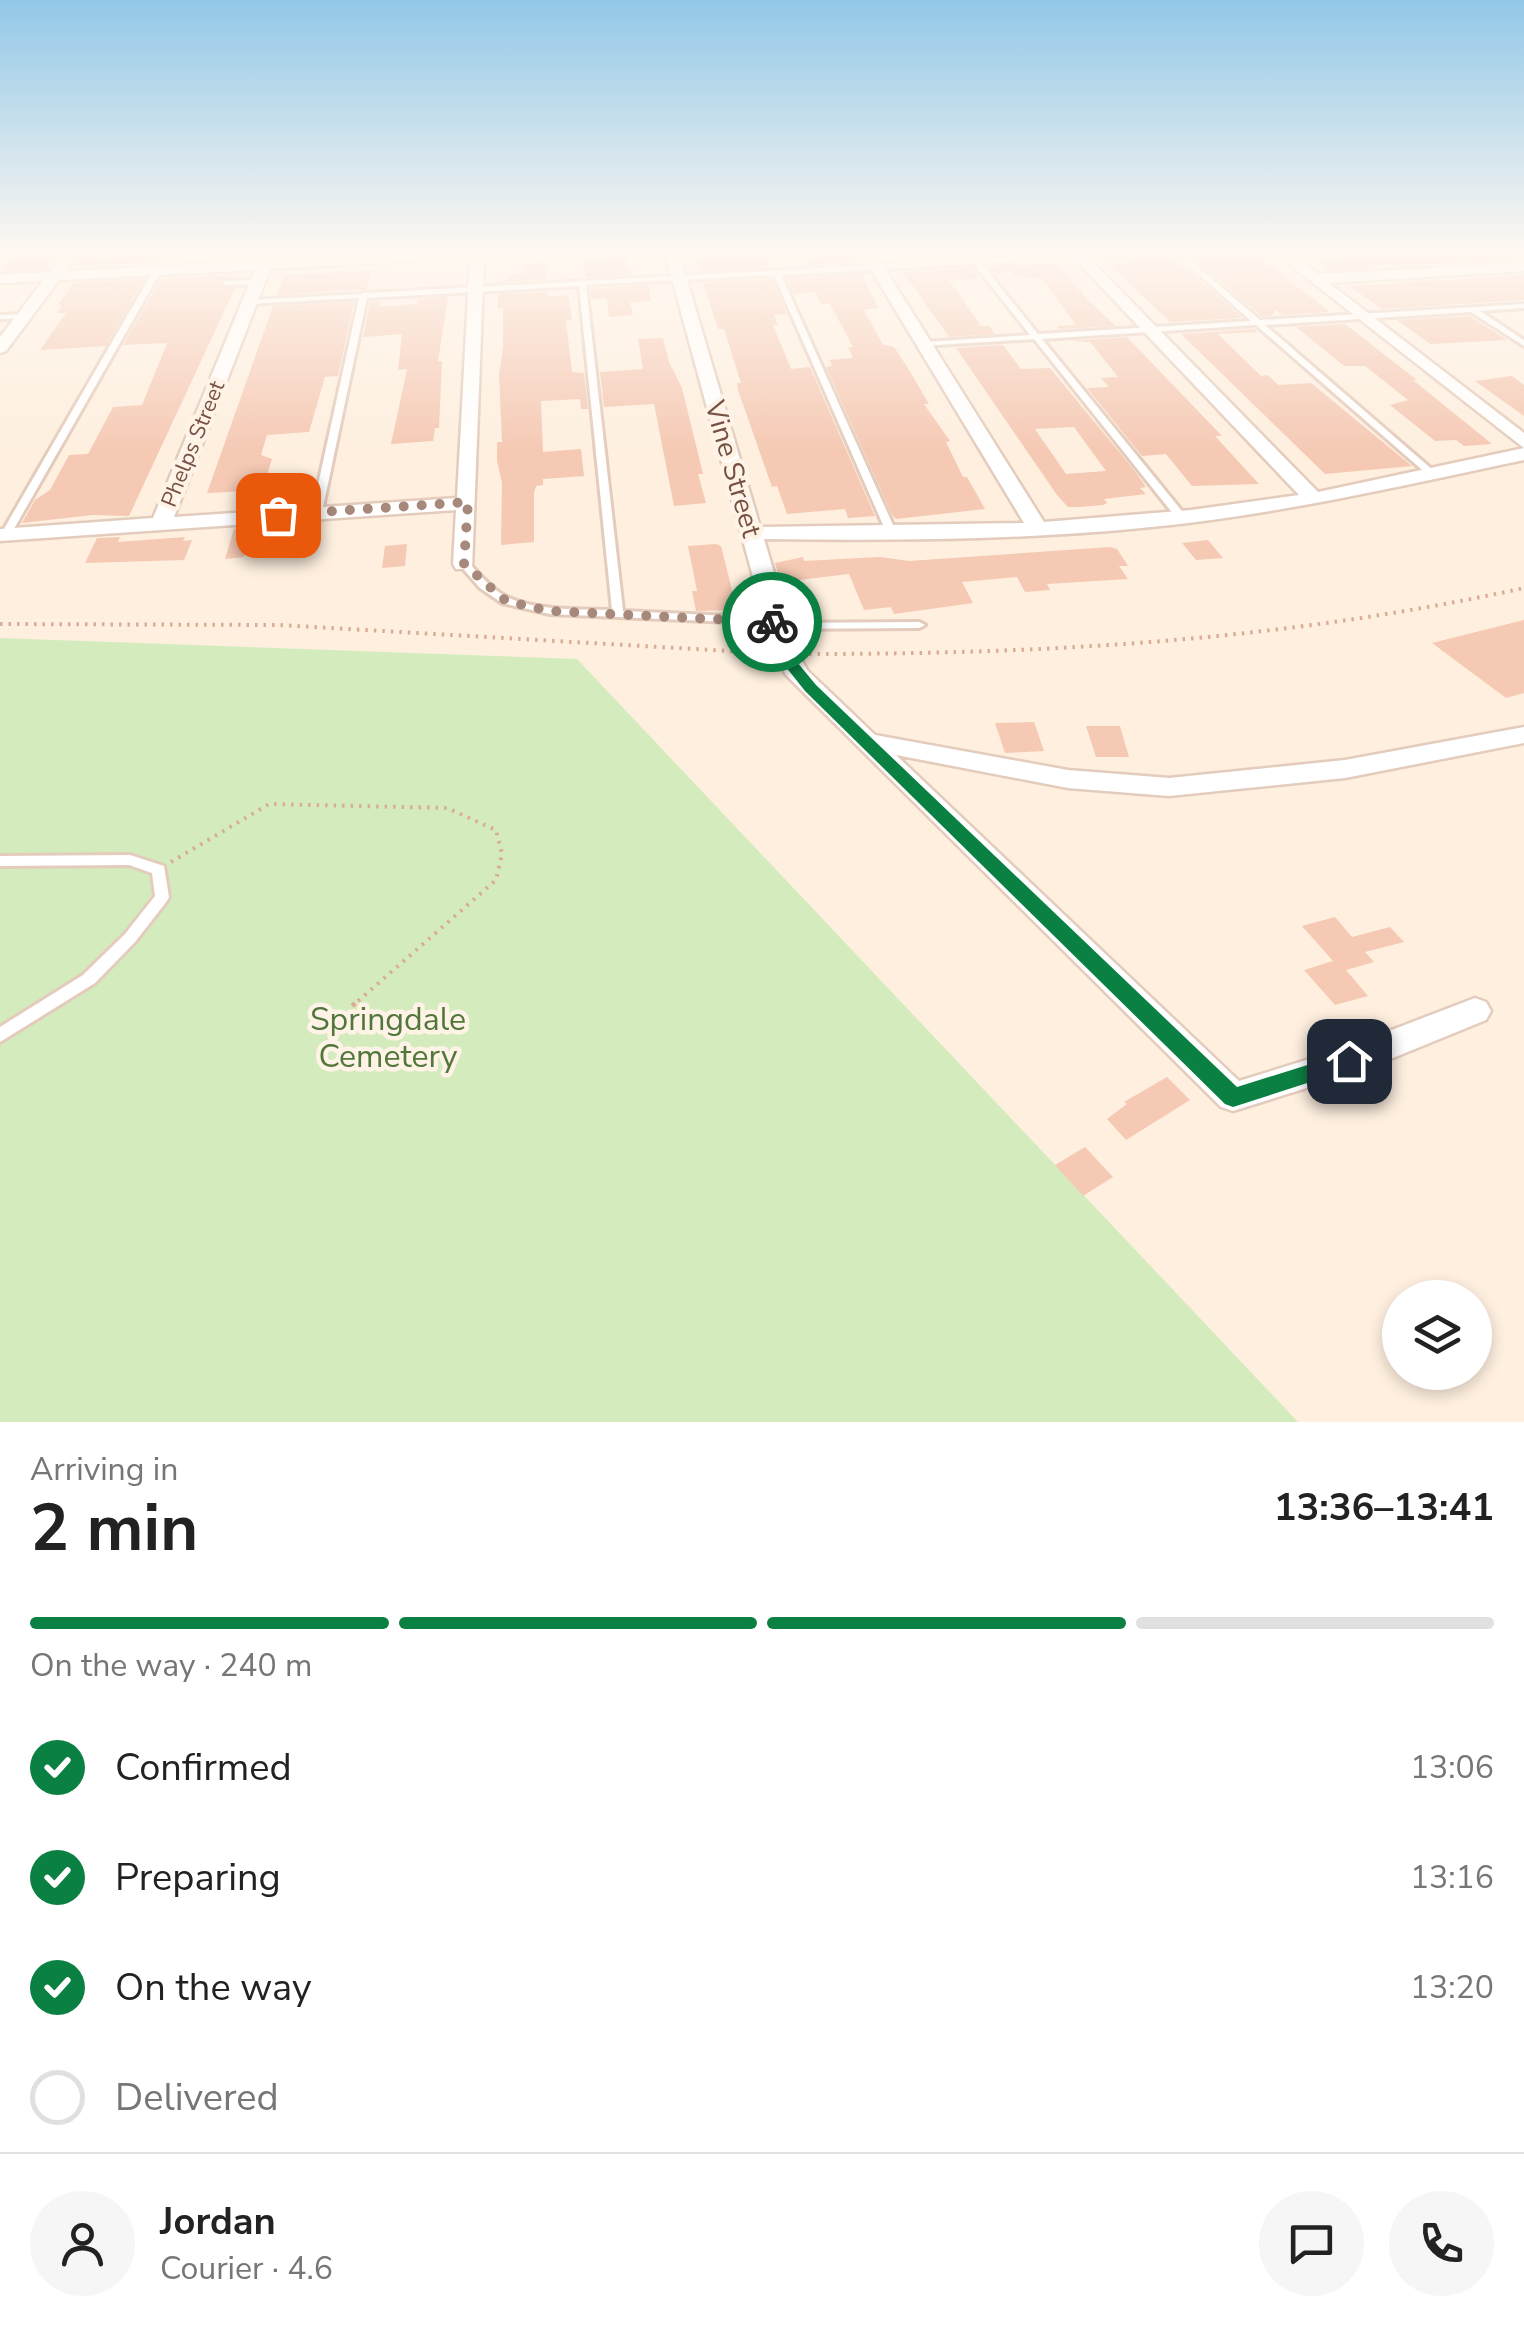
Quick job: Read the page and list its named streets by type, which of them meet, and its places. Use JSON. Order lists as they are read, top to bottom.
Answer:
{
  "streets": {
    "street": ["Phelps Street", "Vine Street"]
  },
  "parks": ["Springdale Cemetery"],
  "page": {
    "heading": ["2 min", "Arriving in", "13:36–13:41"],
    "panel": ["Jordan", "Courier · 4.6"],
    "bar": "On the way · 240 m",
    "list": [
      ["Confirmed", "13:06"],
      ["Preparing", "13:16"],
      ["On the way", "13:20"],
      "Delivered"
    ]
  }
}
